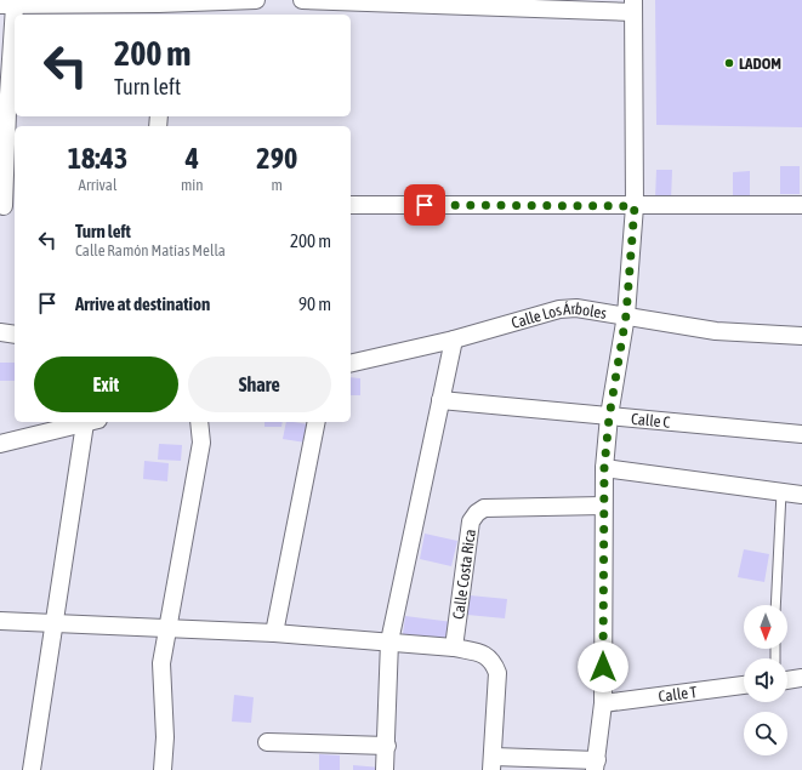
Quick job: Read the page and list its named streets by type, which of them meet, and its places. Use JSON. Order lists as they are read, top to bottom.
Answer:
{
  "streets": {
    "street": [
      "Calle Los Árboles",
      "Calle C",
      "Calle Costa Rica",
      "Calle T"
    ]
  },
  "places": ["LADOM"],
  "north": "bottom",
  "page": {
    "turn": ["200 m", "Turn left"],
    "eta": [
      "18:43",
      "Arrival",
      "4",
      "min",
      "290",
      "m"
    ],
    "list": [
      {
        "name": "Turn left",
        "note": "Calle Ramón Matías Mella",
        "value": "200 m"
      },
      {
        "name": "Arrive at destination",
        "value": "90 m"
      }
    ],
    "buttons": ["Exit", "Share"]
  }
}
